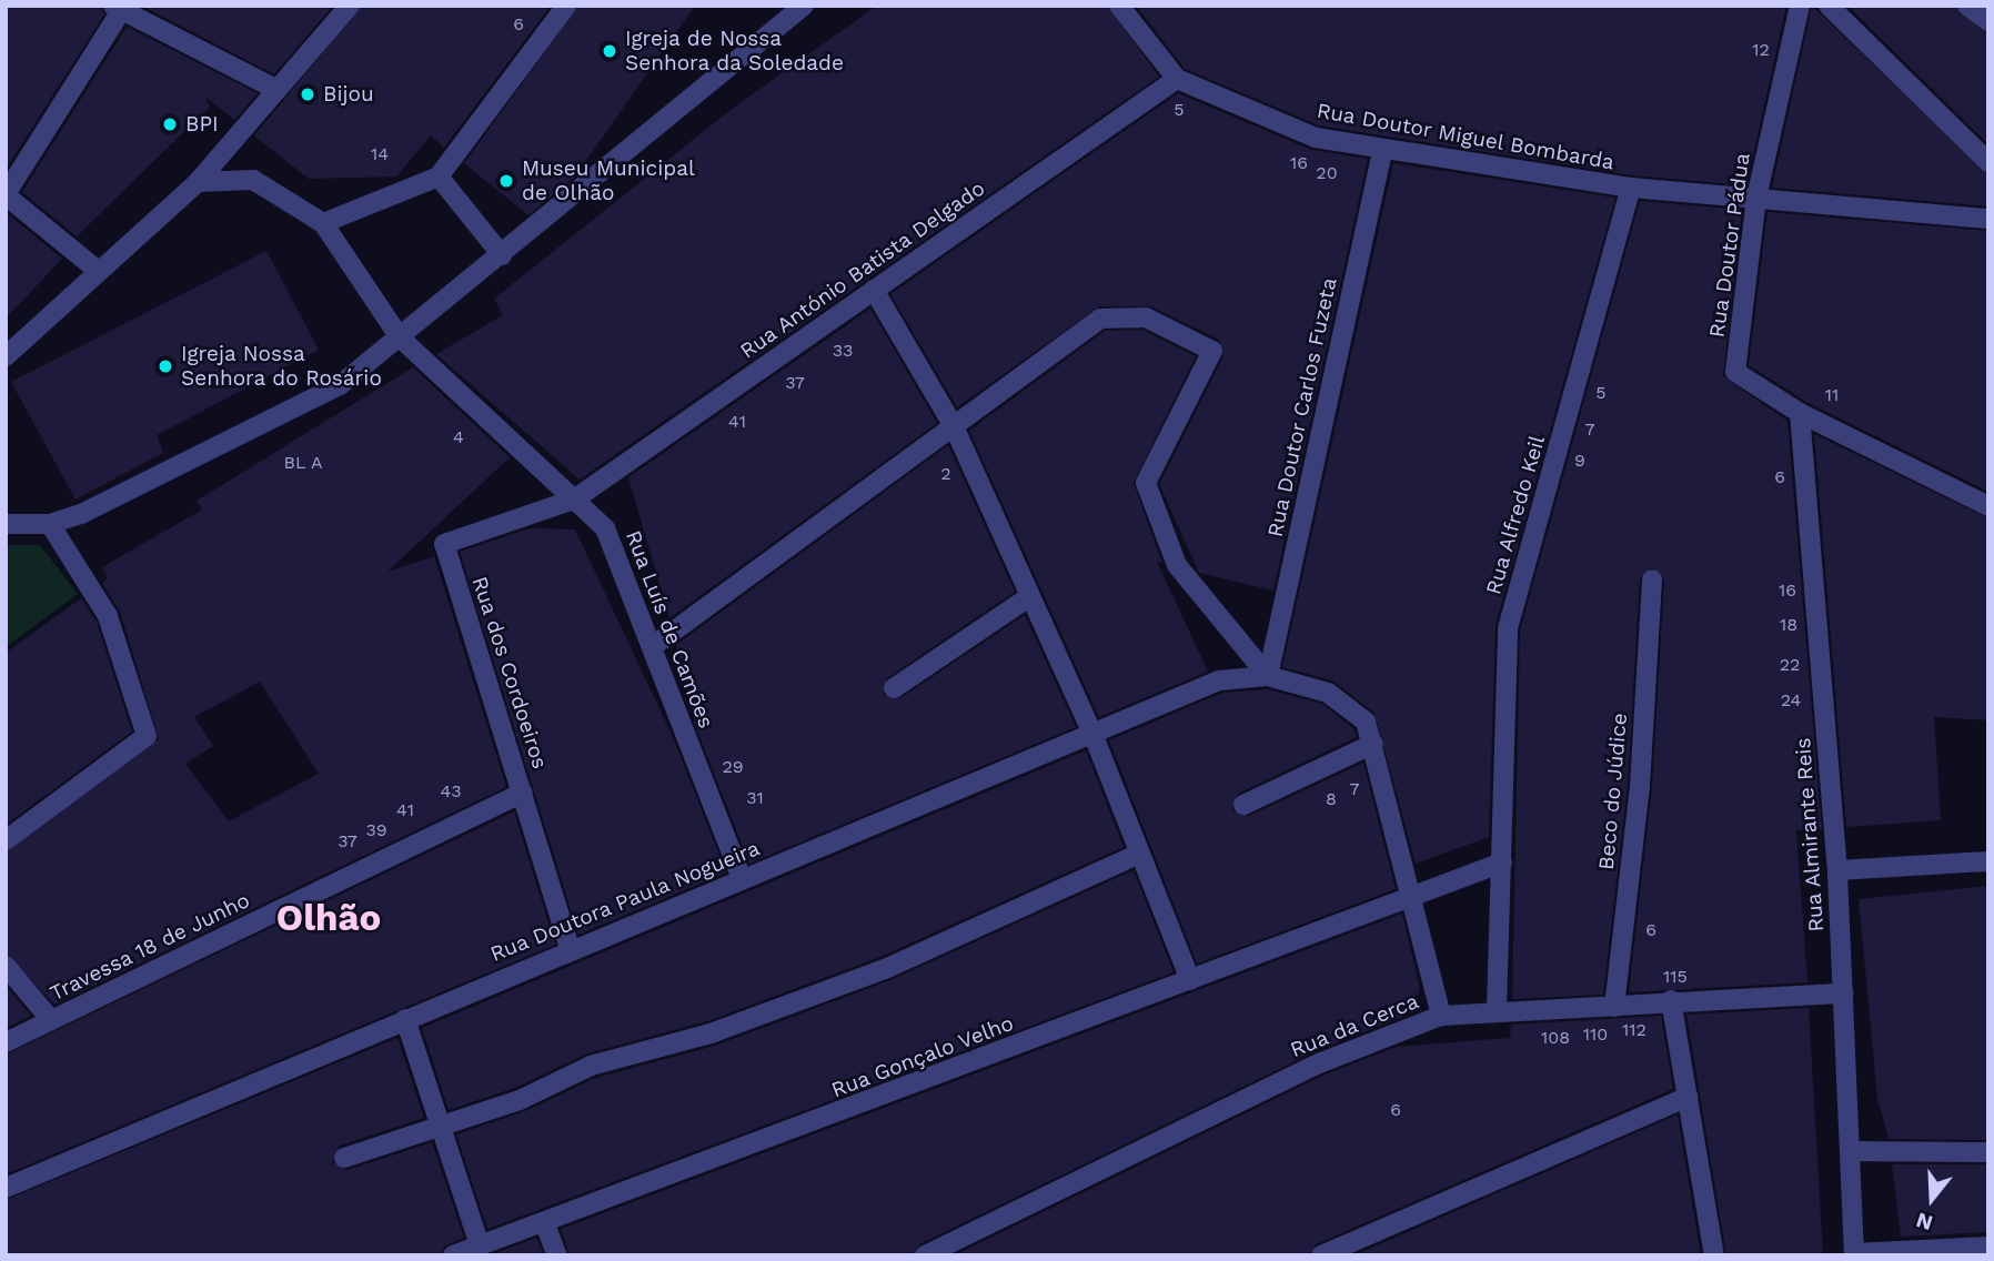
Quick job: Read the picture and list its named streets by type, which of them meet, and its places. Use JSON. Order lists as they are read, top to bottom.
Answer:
{
  "streets": {
    "street": [
      "Rua Doutor Miguel Bombarda",
      "Rua Doutor Pádua",
      "Rua António Batista Delgado",
      "Rua Doutor Carlos Fuzeta",
      "Rua Alfredo Keil",
      "Rua Luís de Camões",
      "Rua dos Cordoeiros",
      "Beco do Júdice",
      "Rua Almirante Reis",
      "Rua Doutora Paula Nogueira",
      "Travessa 18 de Junho",
      "Rua da Cerca",
      "Rua Gonçalo Velho"
    ]
  },
  "crossings": [
    ["Rua Doutor Miguel Bombarda", "Rua Doutor Pádua"],
    ["Rua Doutor Miguel Bombarda", "Rua António Batista Delgado"],
    ["Rua Doutor Miguel Bombarda", "Rua Doutor Carlos Fuzeta"],
    ["Rua Doutor Miguel Bombarda", "Rua Alfredo Keil"],
    ["Rua Doutor Pádua", "Rua Almirante Reis"],
    ["Rua António Batista Delgado", "Rua Luís de Camões"],
    ["Rua António Batista Delgado", "Rua dos Cordoeiros"],
    ["Rua Doutor Carlos Fuzeta", "Rua Doutora Paula Nogueira"],
    ["Rua Alfredo Keil", "Rua da Cerca"],
    ["Rua Alfredo Keil", "Rua Gonçalo Velho"],
    ["Rua Luís de Camões", "Rua dos Cordoeiros"],
    ["Rua Luís de Camões", "Rua Doutora Paula Nogueira"],
    ["Rua dos Cordoeiros", "Rua Doutora Paula Nogueira"],
    ["Rua dos Cordoeiros", "Travessa 18 de Junho"],
    ["Beco do Júdice", "Rua da Cerca"],
    ["Rua Almirante Reis", "Rua da Cerca"]
  ],
  "districts": ["Olhão"],
  "places": [
    "Igreja de Nossa Senhora da Soledade",
    "Bijou",
    "BPI",
    "Museu Municipal de Olhão",
    "Igreja Nossa Senhora do Rosário"
  ],
  "house_numbers": [
    "6",
    "12",
    "5",
    "14",
    "16",
    "20",
    "33",
    "37",
    "5",
    "11",
    "41",
    "7",
    "4",
    "9",
    "BL A",
    "2",
    "6",
    "16",
    "18",
    "22",
    "24",
    "29",
    "7",
    "43",
    "31",
    "8",
    "41",
    "39",
    "37",
    "6",
    "115",
    "112",
    "110",
    "108",
    "6"
  ],
  "north": "bottom"
}
